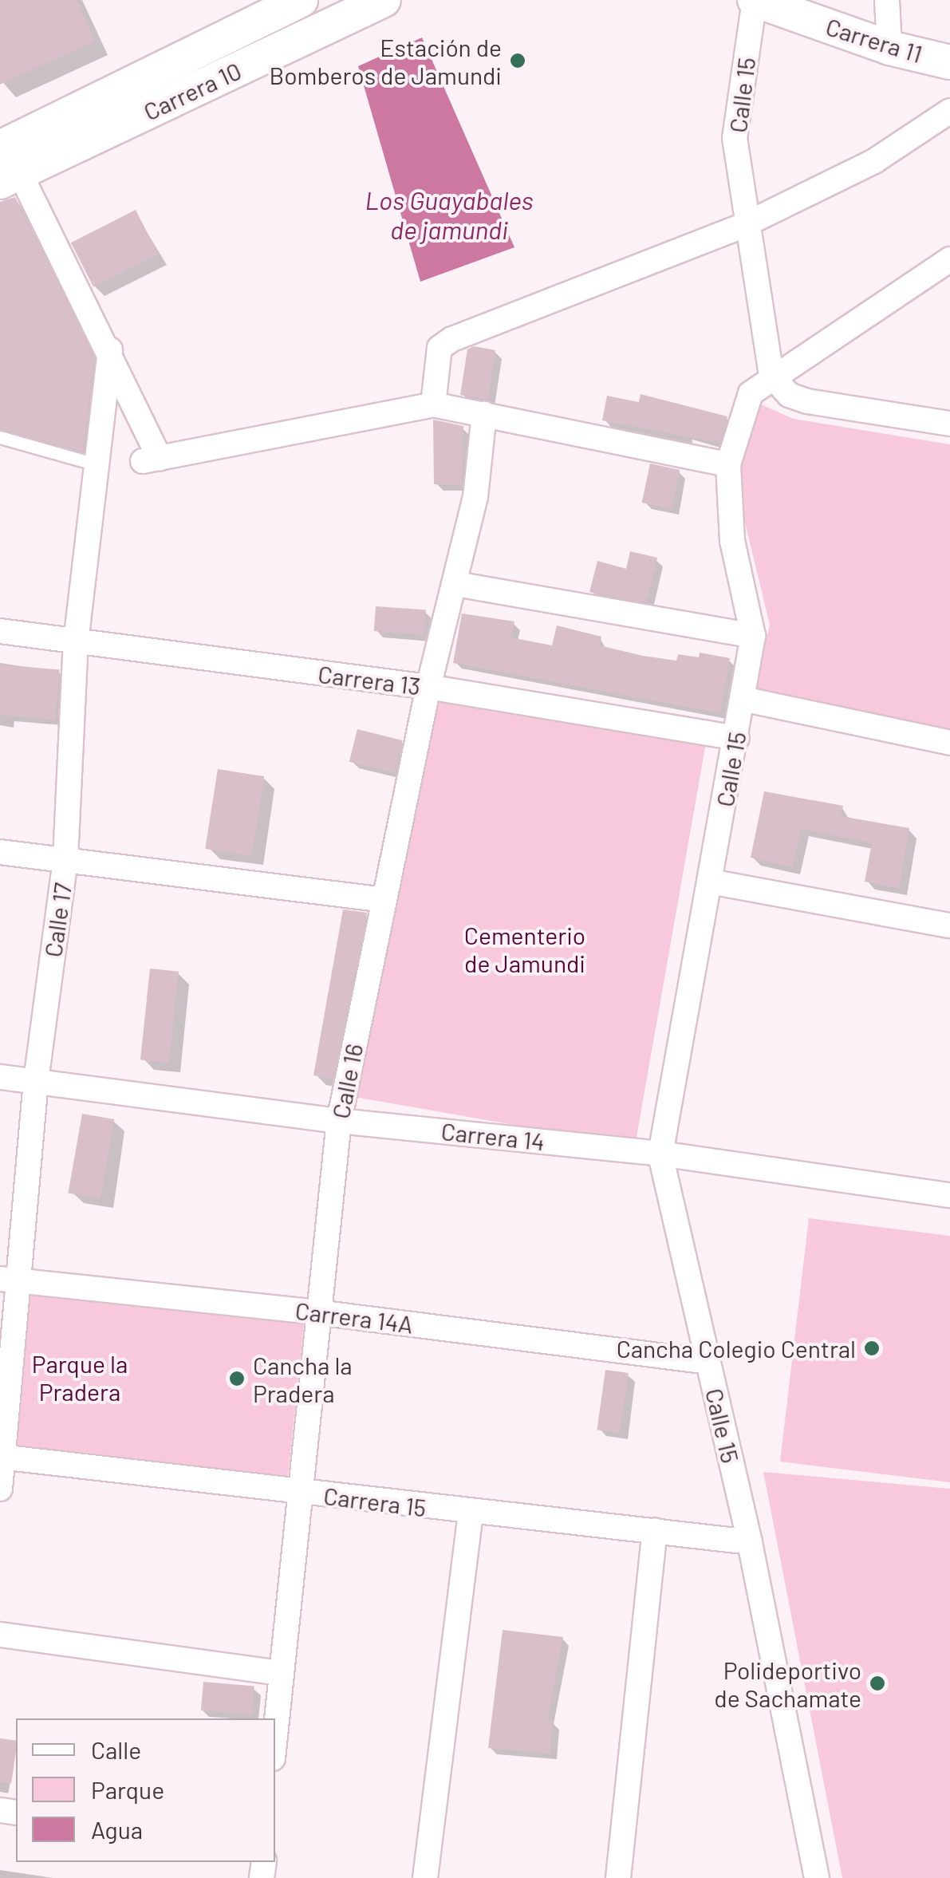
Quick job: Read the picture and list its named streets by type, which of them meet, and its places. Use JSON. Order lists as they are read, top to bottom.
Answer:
{
  "streets": {
    "main road": ["Carrera 11", "Carrera 10"],
    "street": [
      "Calle 15",
      "Carrera 13",
      "Calle 17",
      "Calle 16",
      "Carrera 14",
      "Carrera 14A",
      "Carrera 15"
    ]
  },
  "crossings": [
    ["Carrera 11", "Calle 15"],
    ["Calle 15", "Carrera 13"],
    ["Calle 15", "Carrera 14"],
    ["Calle 15", "Carrera 14A"],
    ["Calle 15", "Carrera 15"],
    ["Carrera 13", "Calle 17"],
    ["Carrera 13", "Calle 16"],
    ["Calle 17", "Carrera 14"],
    ["Calle 17", "Carrera 14A"],
    ["Calle 17", "Carrera 15"],
    ["Calle 16", "Carrera 14"],
    ["Calle 16", "Carrera 14A"],
    ["Calle 16", "Carrera 15"]
  ],
  "water": ["Los Guayabales de jamundi"],
  "parks": ["Cementerio de Jamundi", "Parque la Pradera"],
  "places": [
    "Estación de Bomberos de Jamundi",
    "Cancha Colegio Central",
    "Cancha la Pradera",
    "Polideportivo de Sachamate"
  ],
  "legend": ["Calle", "Parque", "Agua"]
}
